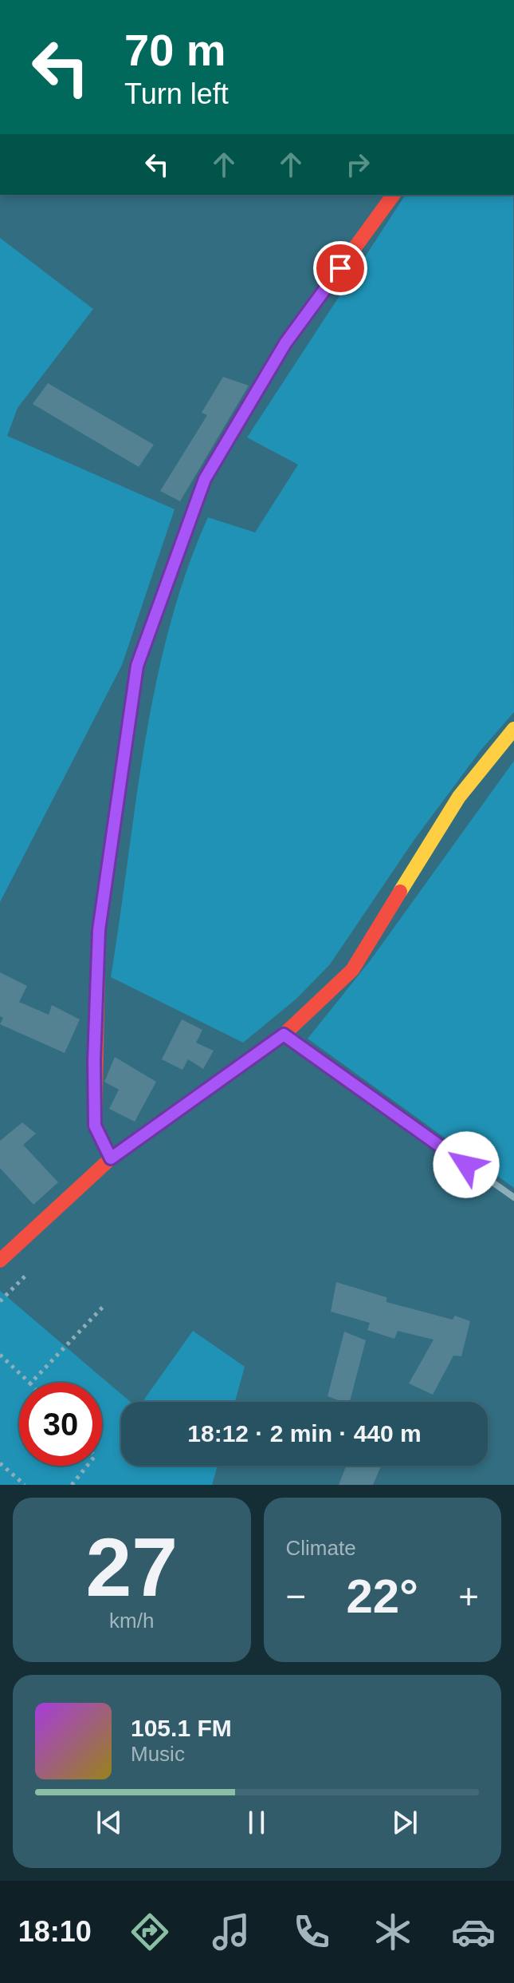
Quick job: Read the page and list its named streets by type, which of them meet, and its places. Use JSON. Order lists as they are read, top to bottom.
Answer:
{
  "page": {
    "turn": ["70 m", "Turn left"],
    "limit": "30",
    "trip": "18:12 · 2 min · 440 m",
    "tile": [
      ["27", "km/h"],
      "Climate"
    ],
    "heat": ["−", "22°", "+"],
    "song": ["105.1 FM", "Music"],
    "tabs": "18:10"
  }
}
